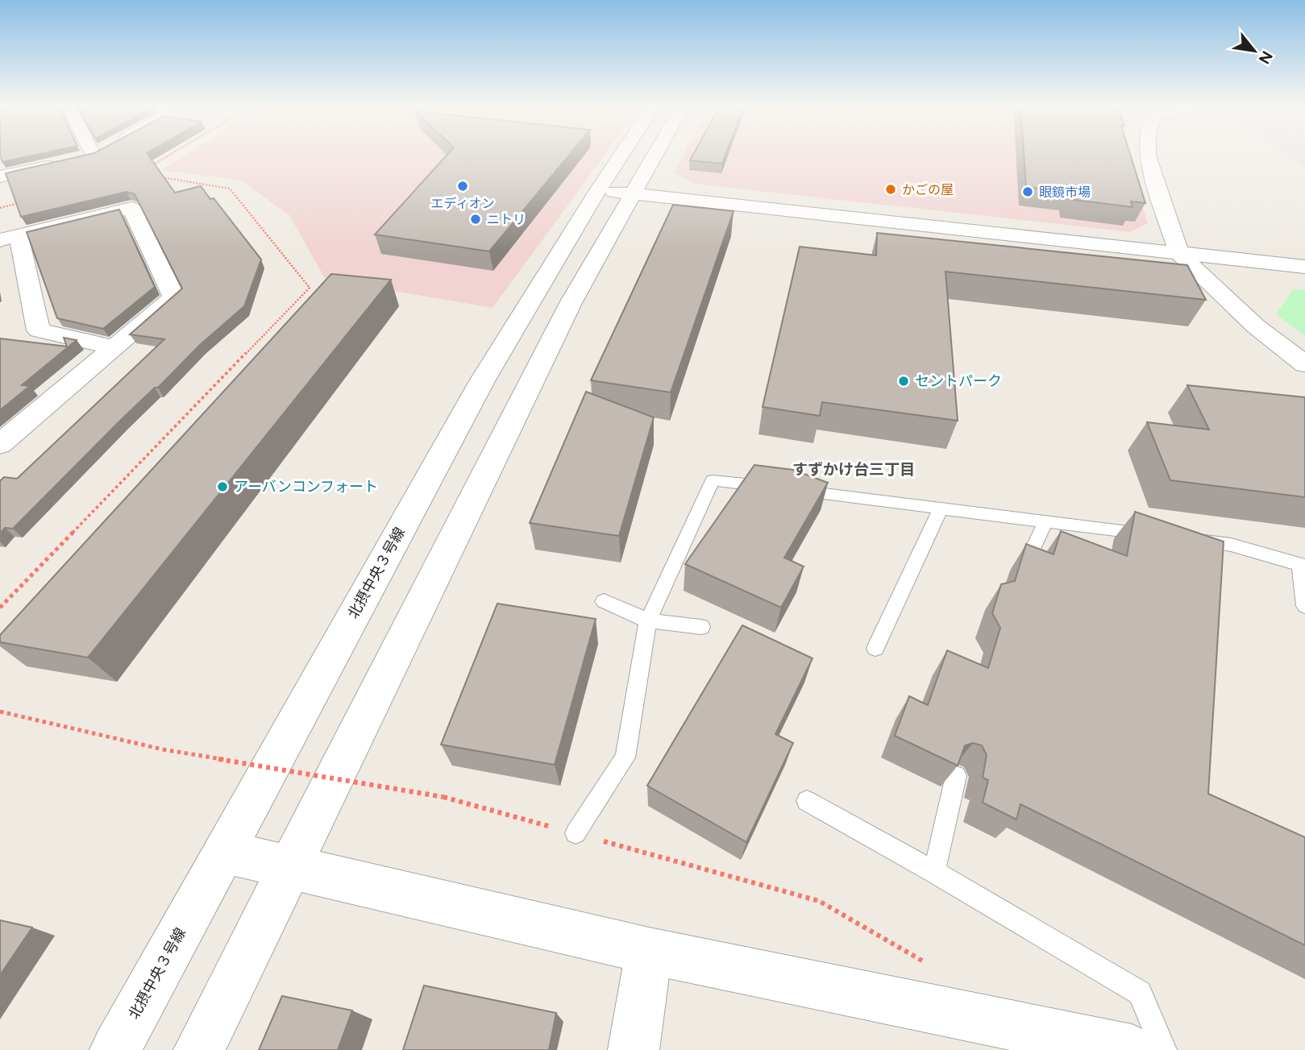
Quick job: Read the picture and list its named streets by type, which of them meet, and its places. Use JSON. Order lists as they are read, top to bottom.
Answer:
{
  "streets": {
    "street": ["北摂中央３号線"]
  },
  "districts": ["すずかけ台三丁目"],
  "places": [
    "エディオン",
    "かごの屋",
    "眼鏡市場",
    "ニトリ",
    "セントパーク",
    "アーバンコンフォート"
  ],
  "north": "bottom right"
}
